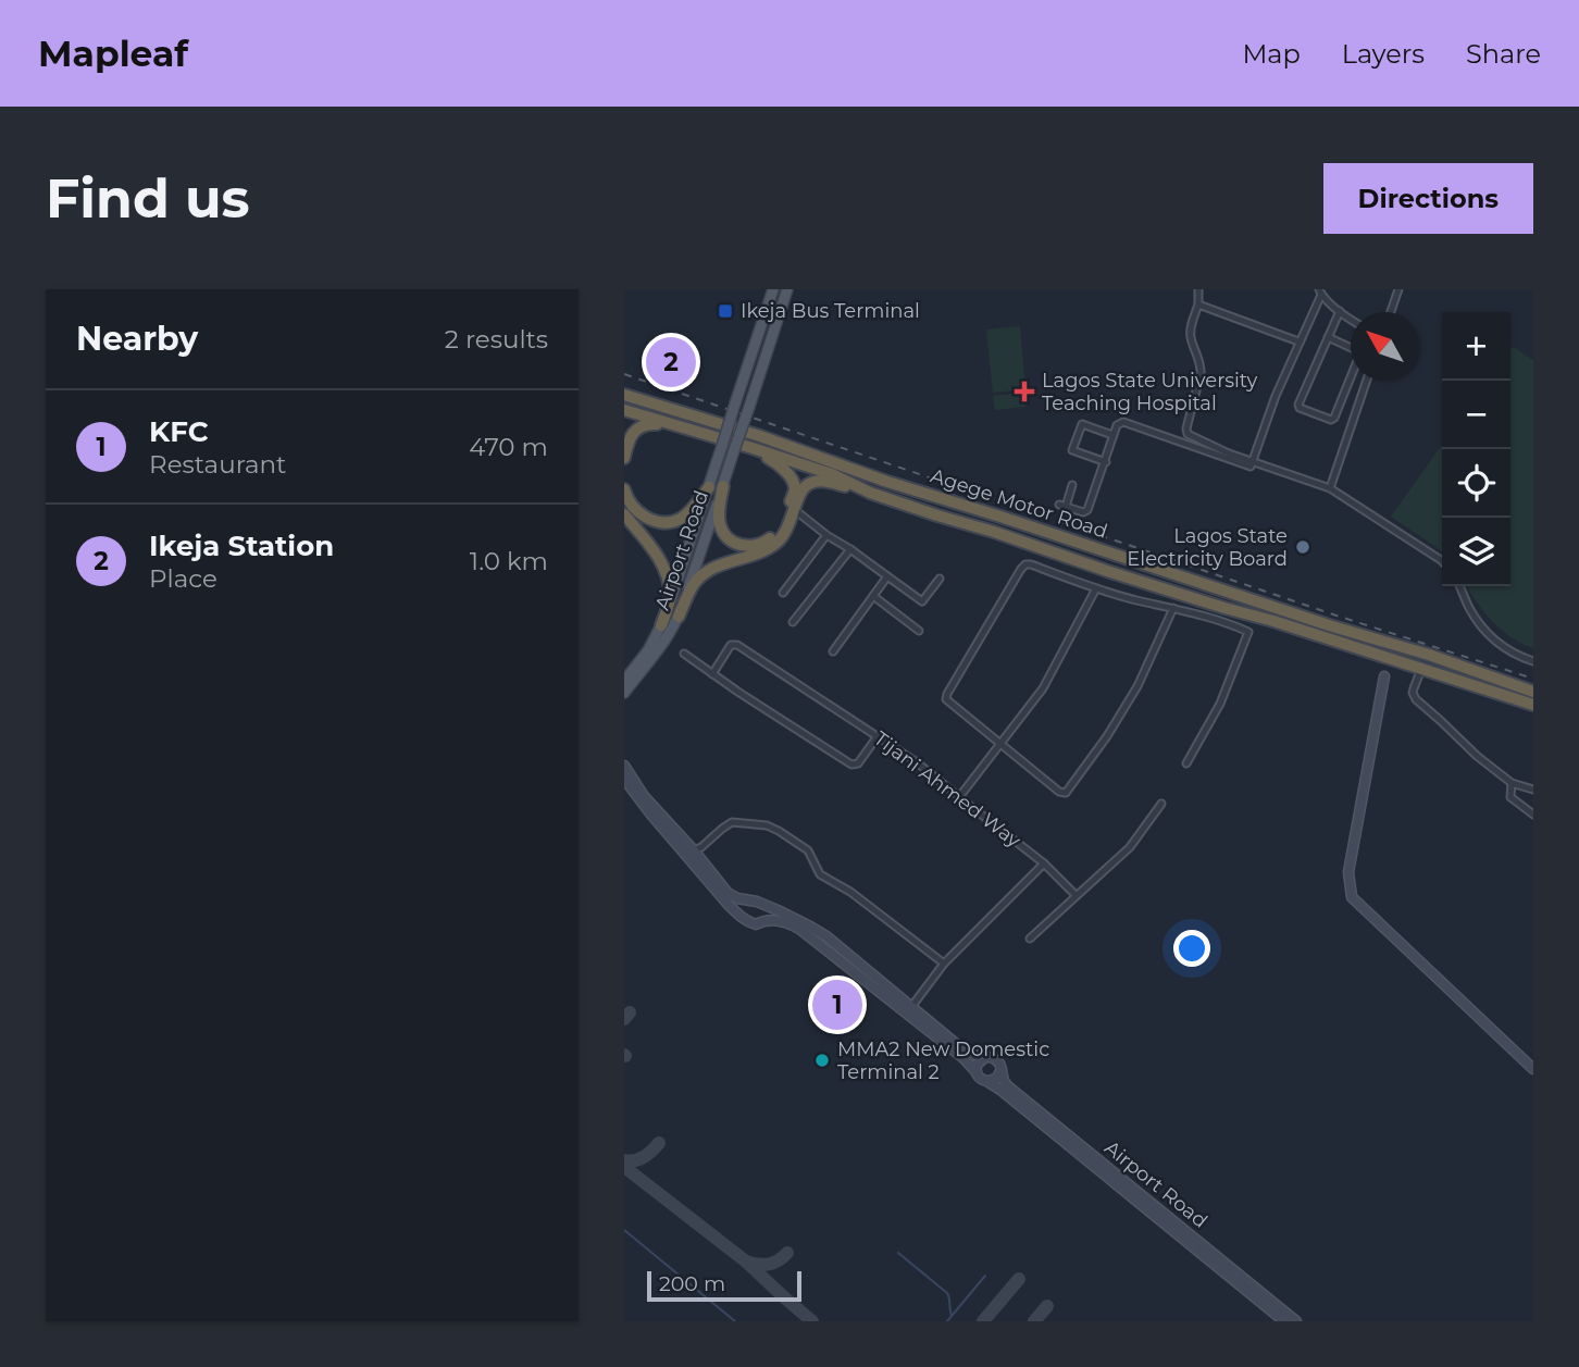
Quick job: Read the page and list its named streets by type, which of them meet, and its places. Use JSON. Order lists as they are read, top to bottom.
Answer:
{
  "streets": {
    "highway": ["Agege Motor Road"],
    "main road": ["Airport Road"],
    "street": ["Tijani Ahmed Way"]
  },
  "places": {
    "transit": ["Ikeja Bus Terminal"],
    "health": ["Lagos State University Teaching Hospital"],
    "other": ["Lagos State Electricity Board", "MMA2 New Domestic Terminal 2"]
  },
  "scale_bar": "200 m",
  "north": "top left",
  "page": {
    "header": "Mapleaf",
    "nav": ["Map", "Layers", "Share"],
    "buttons": "Directions",
    "title": "Find us",
    "heading": ["Nearby", "2 results"],
    "map_buttons": ["+", "−"],
    "pins": ["2", "1"],
    "list": [
      {
        "mark": "1",
        "name": "KFC",
        "note": "Restaurant",
        "value": "470 m"
      },
      {
        "mark": "2",
        "name": "Ikeja Station",
        "note": "Place",
        "value": "1.0 km"
      }
    ],
    "scale": "200 m"
  }
}
